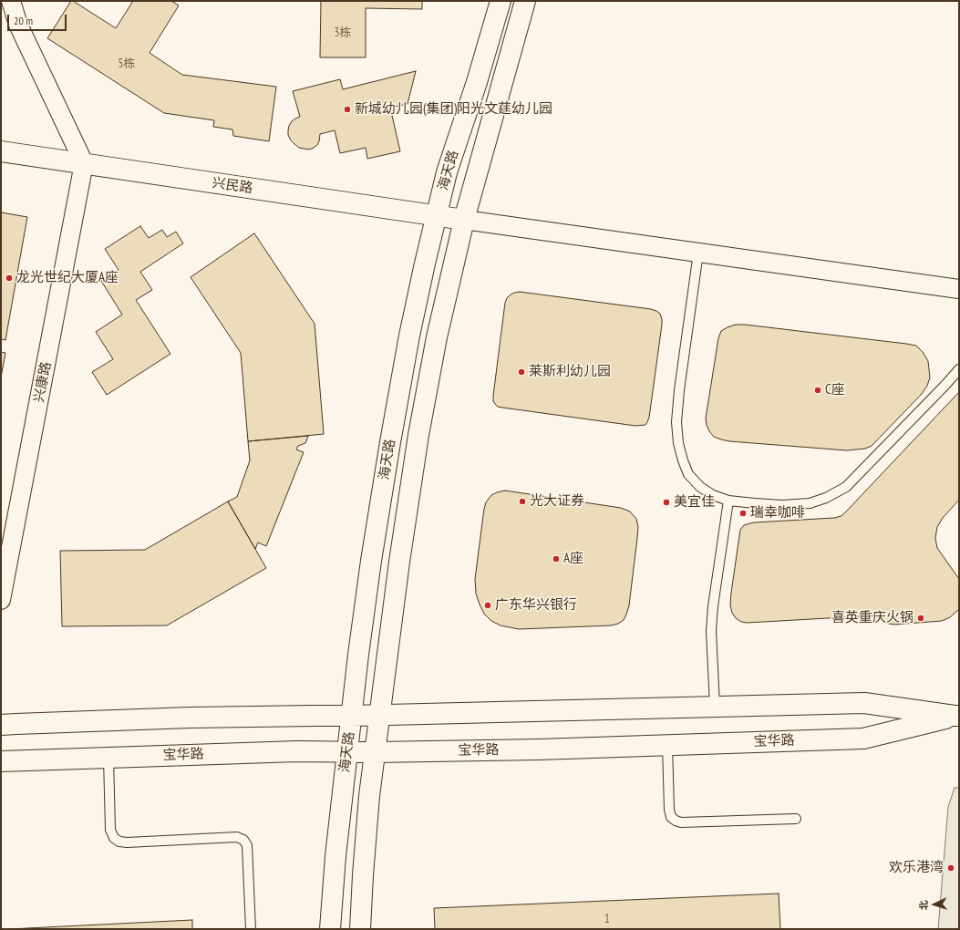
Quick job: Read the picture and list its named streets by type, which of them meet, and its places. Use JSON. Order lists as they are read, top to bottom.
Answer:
{
  "streets": {
    "main road": ["海天路", "兴民路", "宝华路"],
    "street": ["兴康路"]
  },
  "crossings": [
    ["海天路", "兴民路"],
    ["海天路", "宝华路"],
    ["兴民路", "兴康路"]
  ],
  "places": [
    "新城幼儿园(集团)阳光文莛幼儿园",
    "龙光世纪大厦A座",
    "莱斯利幼儿园",
    "C座",
    "光大证券",
    "美宜佳",
    "瑞幸咖啡",
    "A座",
    "广东华兴银行",
    "喜英重庆火锅",
    "欢乐港湾"
  ],
  "house_numbers": ["3栋", "5栋", "1"],
  "scale_bar": "20 m",
  "north": "left"
}
